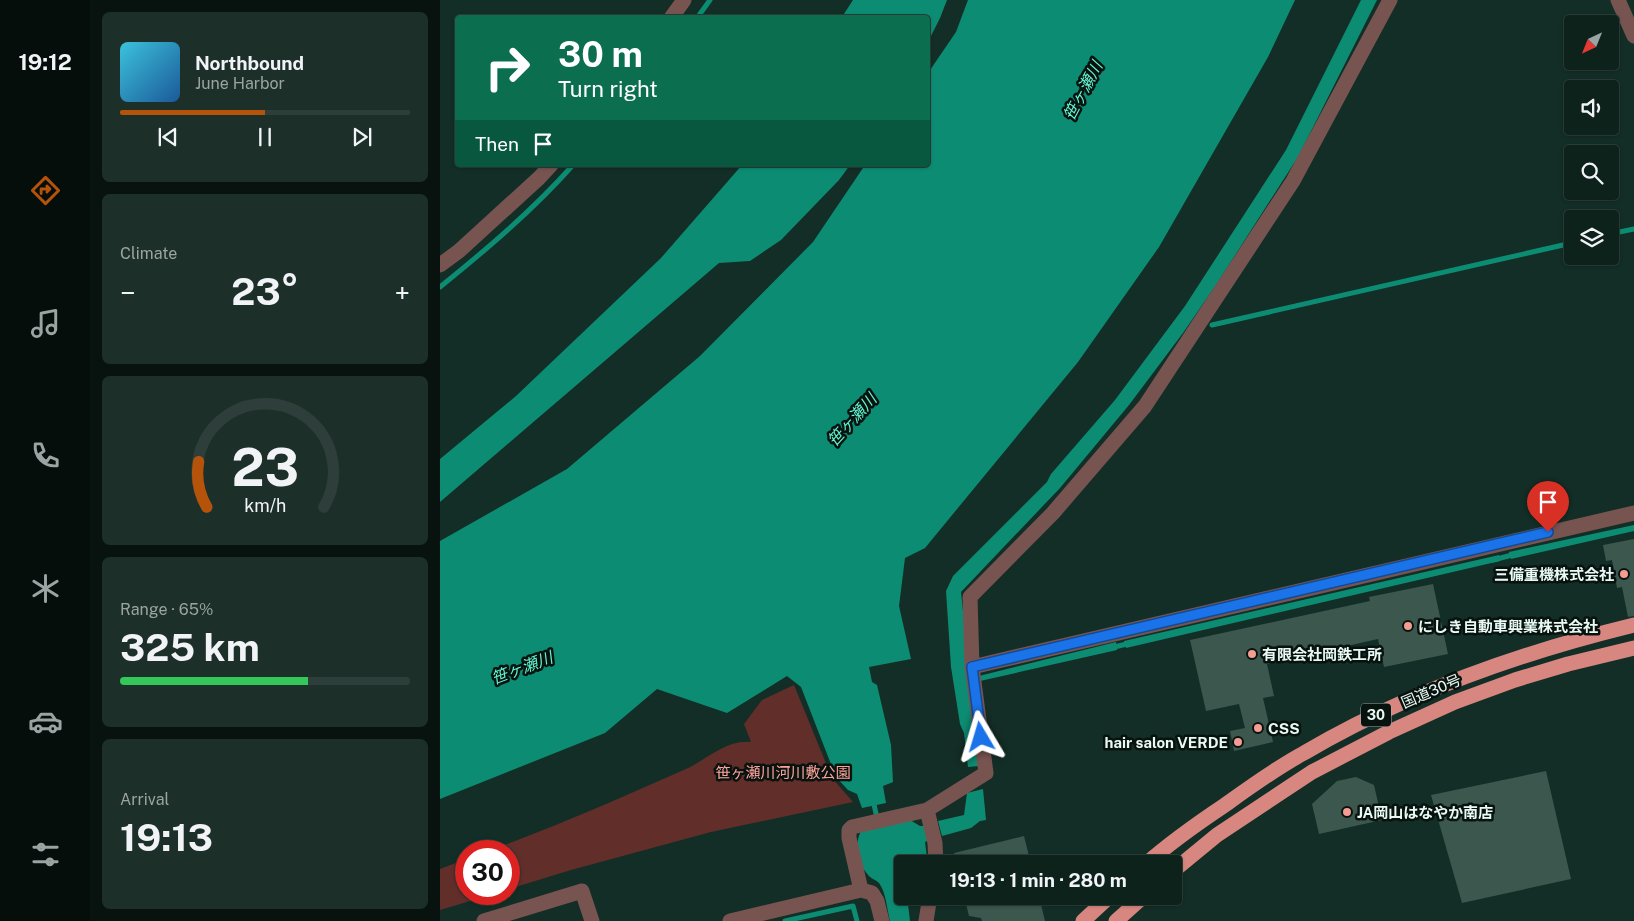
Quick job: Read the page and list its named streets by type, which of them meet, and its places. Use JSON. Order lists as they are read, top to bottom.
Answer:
{
  "streets": {
    "highway": ["国道30号", "30"]
  },
  "water": ["笹ヶ瀬川"],
  "parks": ["笹ヶ瀬川河川敷公園"],
  "places": [
    "三備重機株式会社",
    "にしき自動車興業株式会社",
    "有限会社岡鉄工所",
    "CSS",
    "hair salon VERDE",
    "JA岡山はなやか南店"
  ],
  "north": "bottom left",
  "page": {
    "tabs": "19:12",
    "turn": ["30 m", "Turn right"],
    "song": ["Northbound", "June Harbor"],
    "then": "Then",
    "tile": [
      "Climate",
      ["Range · 65%", "325 km"],
      ["Arrival", "19:13"]
    ],
    "heat": ["−", "23°", "+"],
    "limit": "30",
    "trip": "19:13 · 1 min · 280 m",
    "gauge": ["23", "km/h"]
  }
}
